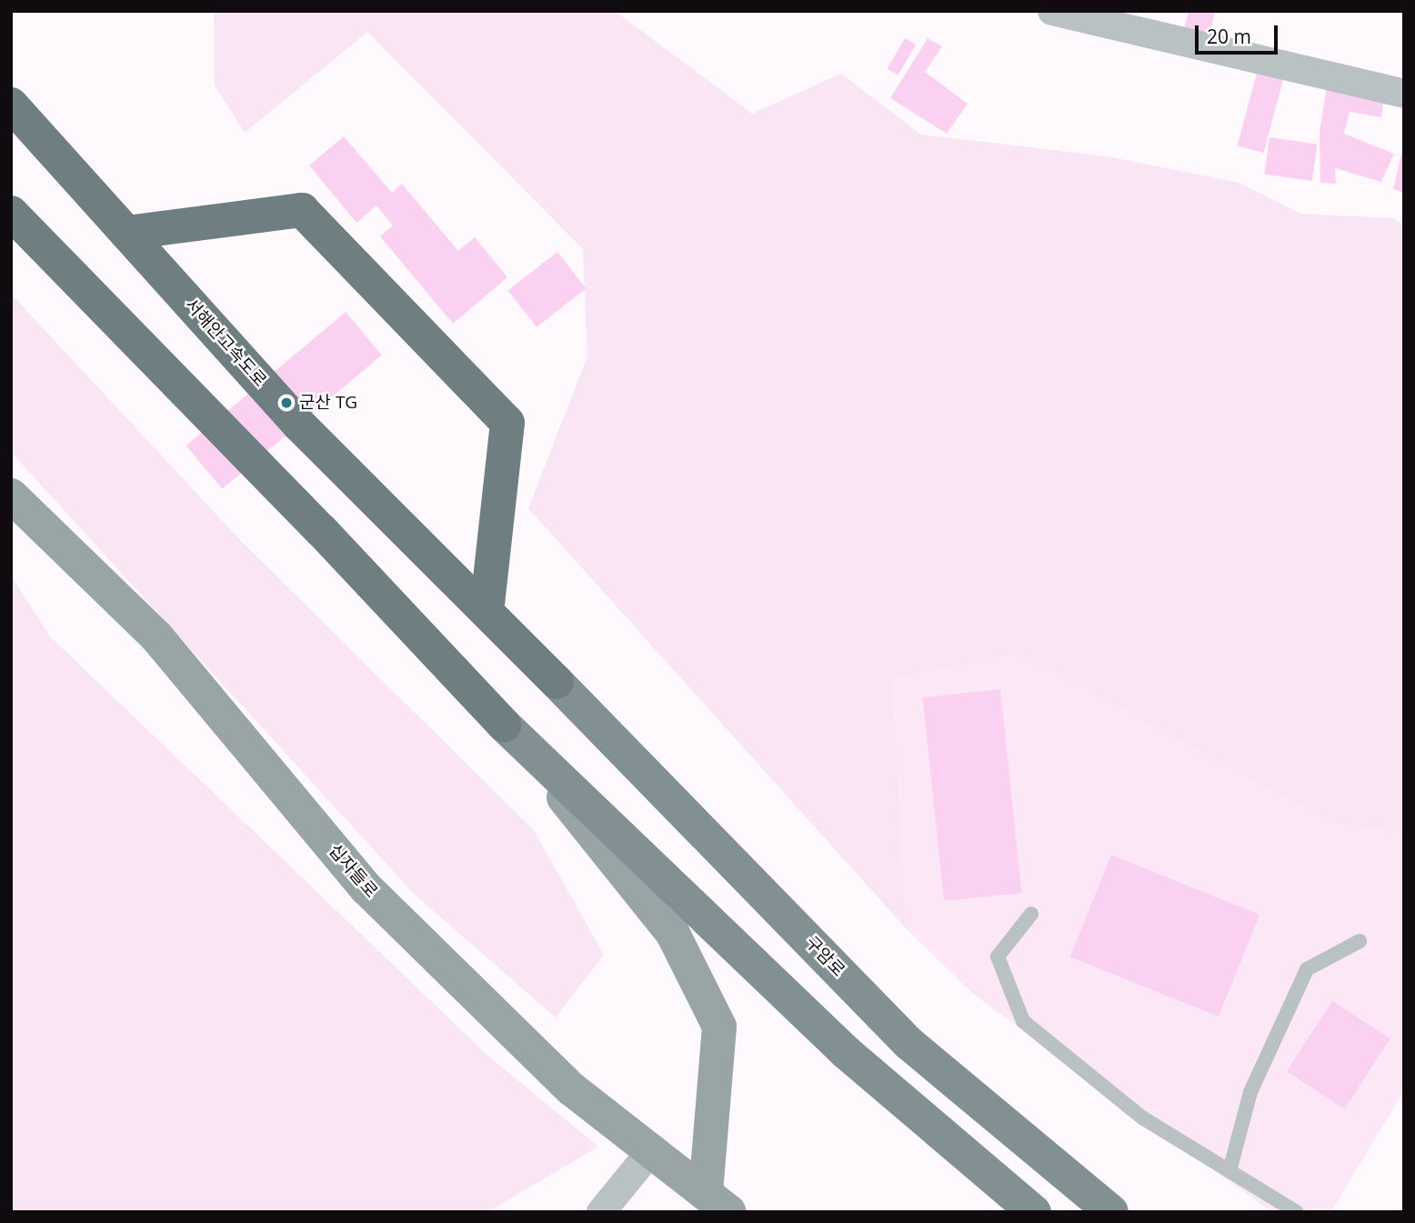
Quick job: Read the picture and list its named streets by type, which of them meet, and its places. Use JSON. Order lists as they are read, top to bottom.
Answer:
{
  "streets": {
    "highway": ["서해안고속도로"],
    "main road": ["십자들로", "구암로"]
  },
  "crossings": [
    ["서해안고속도로", "구암로"]
  ],
  "places": ["군산 TG"],
  "scale_bar": "20 m"
}
